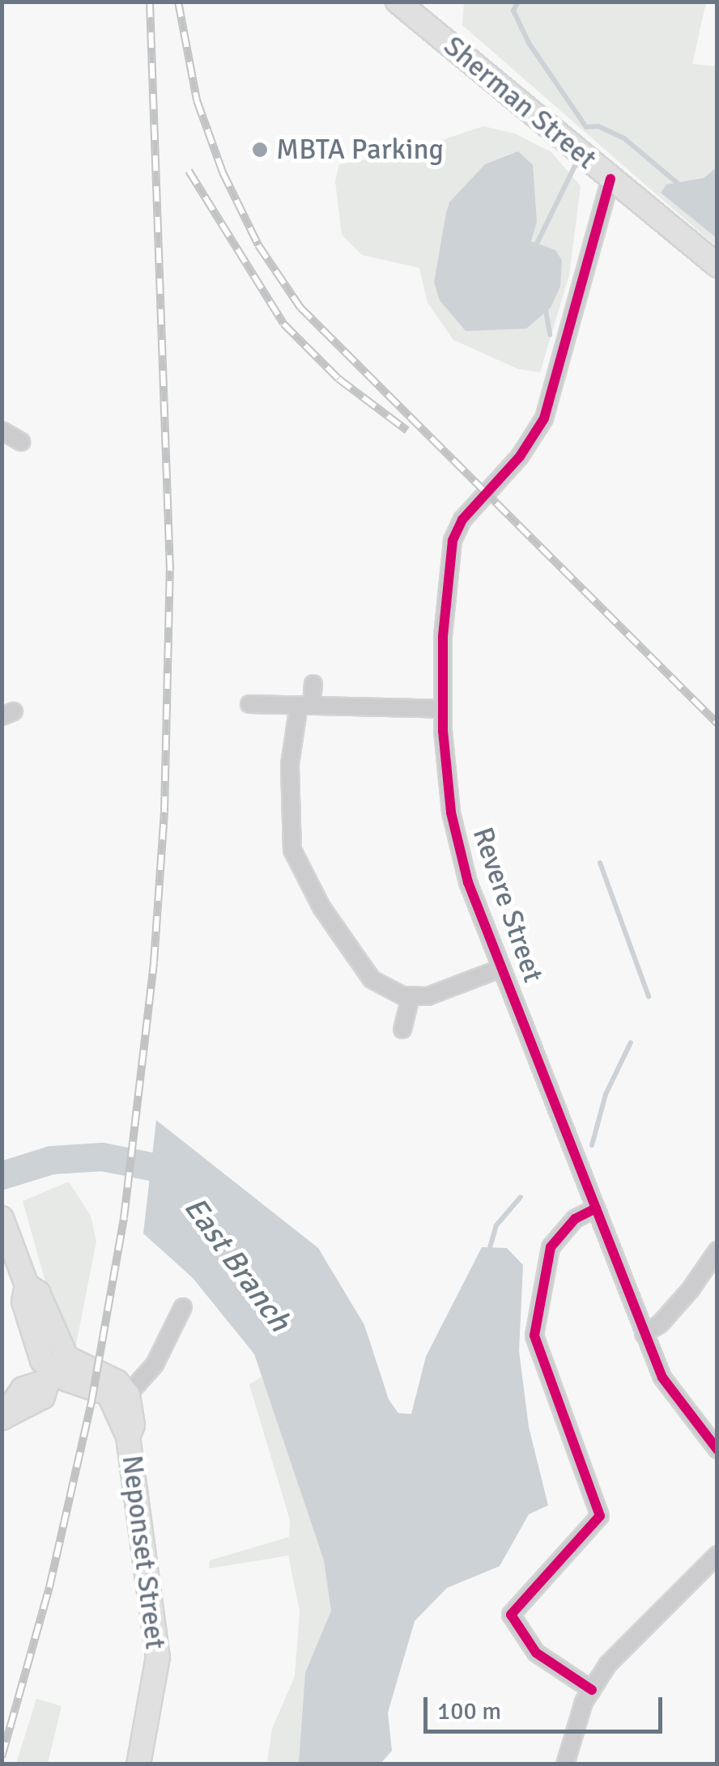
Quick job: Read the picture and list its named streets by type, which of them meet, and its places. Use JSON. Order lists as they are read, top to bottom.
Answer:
{
  "streets": {
    "main road": ["Sherman Street", "Neponset Street"],
    "street": ["Revere Street"]
  },
  "crossings": [
    ["Sherman Street", "Revere Street"]
  ],
  "water": ["East Branch"],
  "places": ["MBTA Parking"],
  "scale_bar": "100 m"
}
